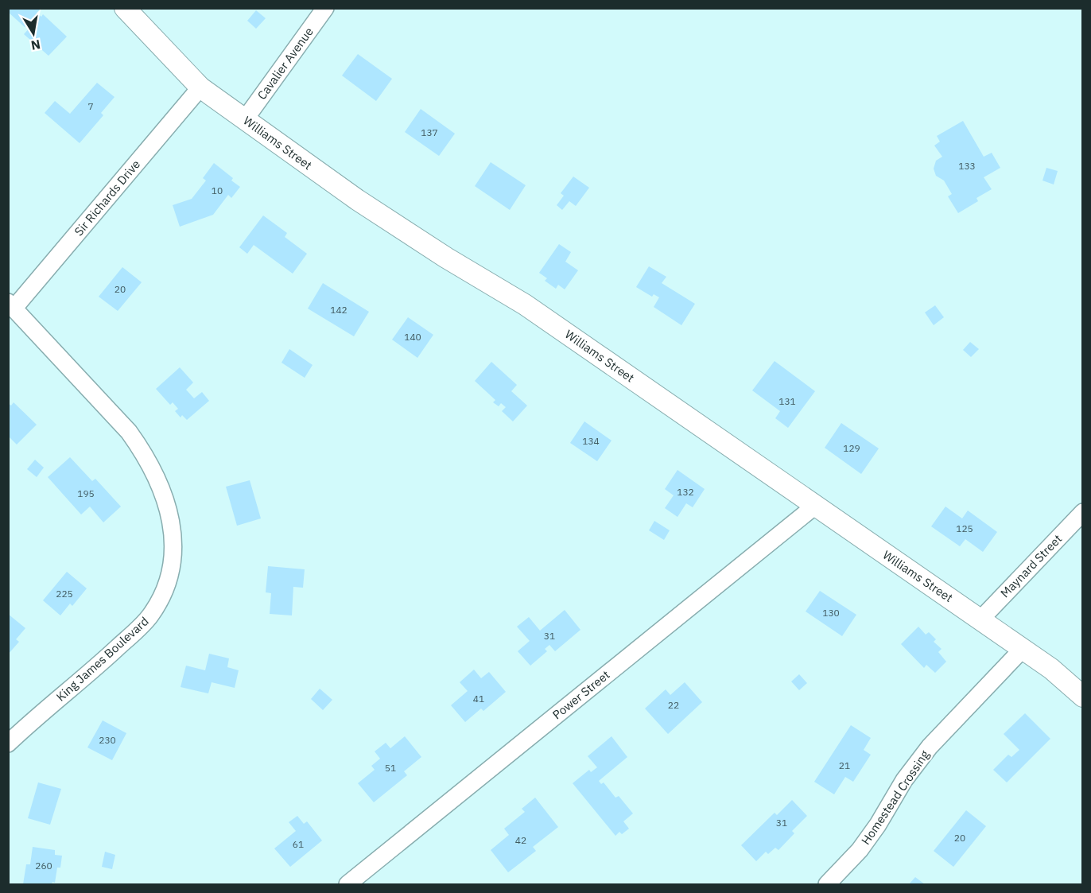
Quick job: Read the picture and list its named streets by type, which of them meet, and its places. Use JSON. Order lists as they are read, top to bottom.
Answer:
{
  "streets": {
    "street": [
      "Cavalier Avenue",
      "Williams Street",
      "Sir Richards Drive",
      "Maynard Street",
      "King James Boulevard",
      "Power Street",
      "Homestead Crossing"
    ]
  },
  "crossings": [
    ["Cavalier Avenue", "Williams Street"],
    ["Williams Street", "Sir Richards Drive"],
    ["Williams Street", "Maynard Street"],
    ["Williams Street", "Power Street"],
    ["Williams Street", "Homestead Crossing"],
    ["Sir Richards Drive", "King James Boulevard"]
  ],
  "house_numbers": [
    "7",
    "137",
    "133",
    "10",
    "20",
    "142",
    "140",
    "131",
    "134",
    "129",
    "132",
    "195",
    "125",
    "225",
    "130",
    "31",
    "41",
    "22",
    "230",
    "21",
    "51",
    "31",
    "20",
    "42",
    "61",
    "260"
  ],
  "north": "bottom"
}
